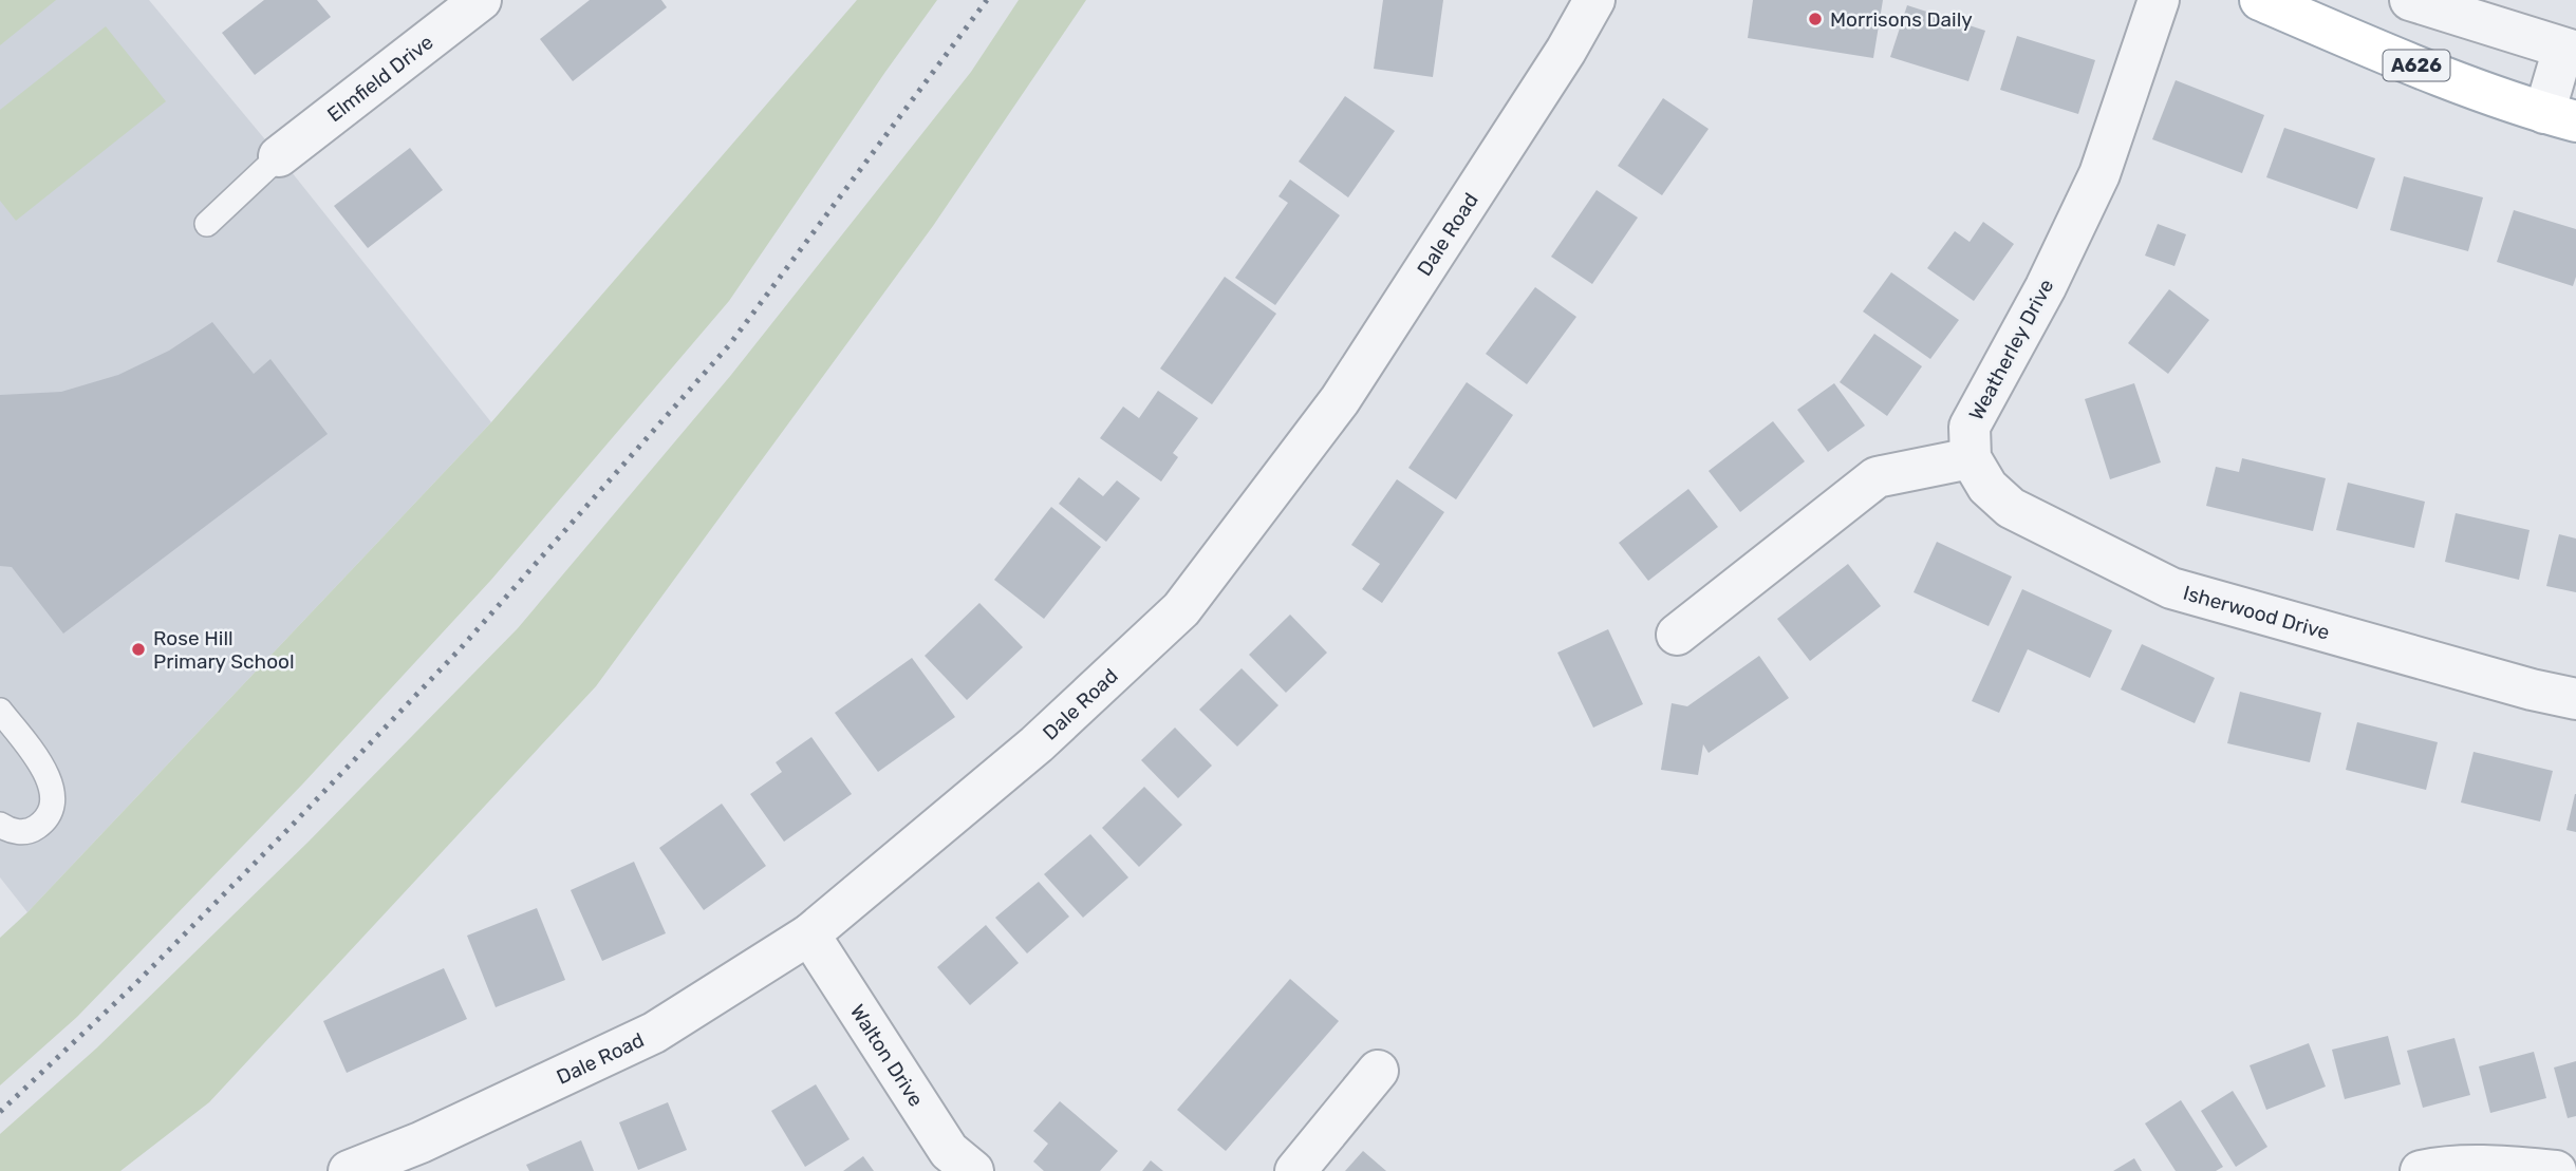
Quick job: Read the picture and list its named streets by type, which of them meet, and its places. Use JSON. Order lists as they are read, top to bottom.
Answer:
{
  "streets": {
    "main road": ["A626"],
    "street": [
      "Elmfield Drive",
      "Dale Road",
      "Weatherley Drive",
      "Isherwood Drive",
      "Walton Drive"
    ]
  },
  "crossings": [
    ["Dale Road", "Walton Drive"],
    ["Weatherley Drive", "Isherwood Drive"]
  ],
  "places": ["Morrisons Daily", "Rose Hill Primary School"]
}
